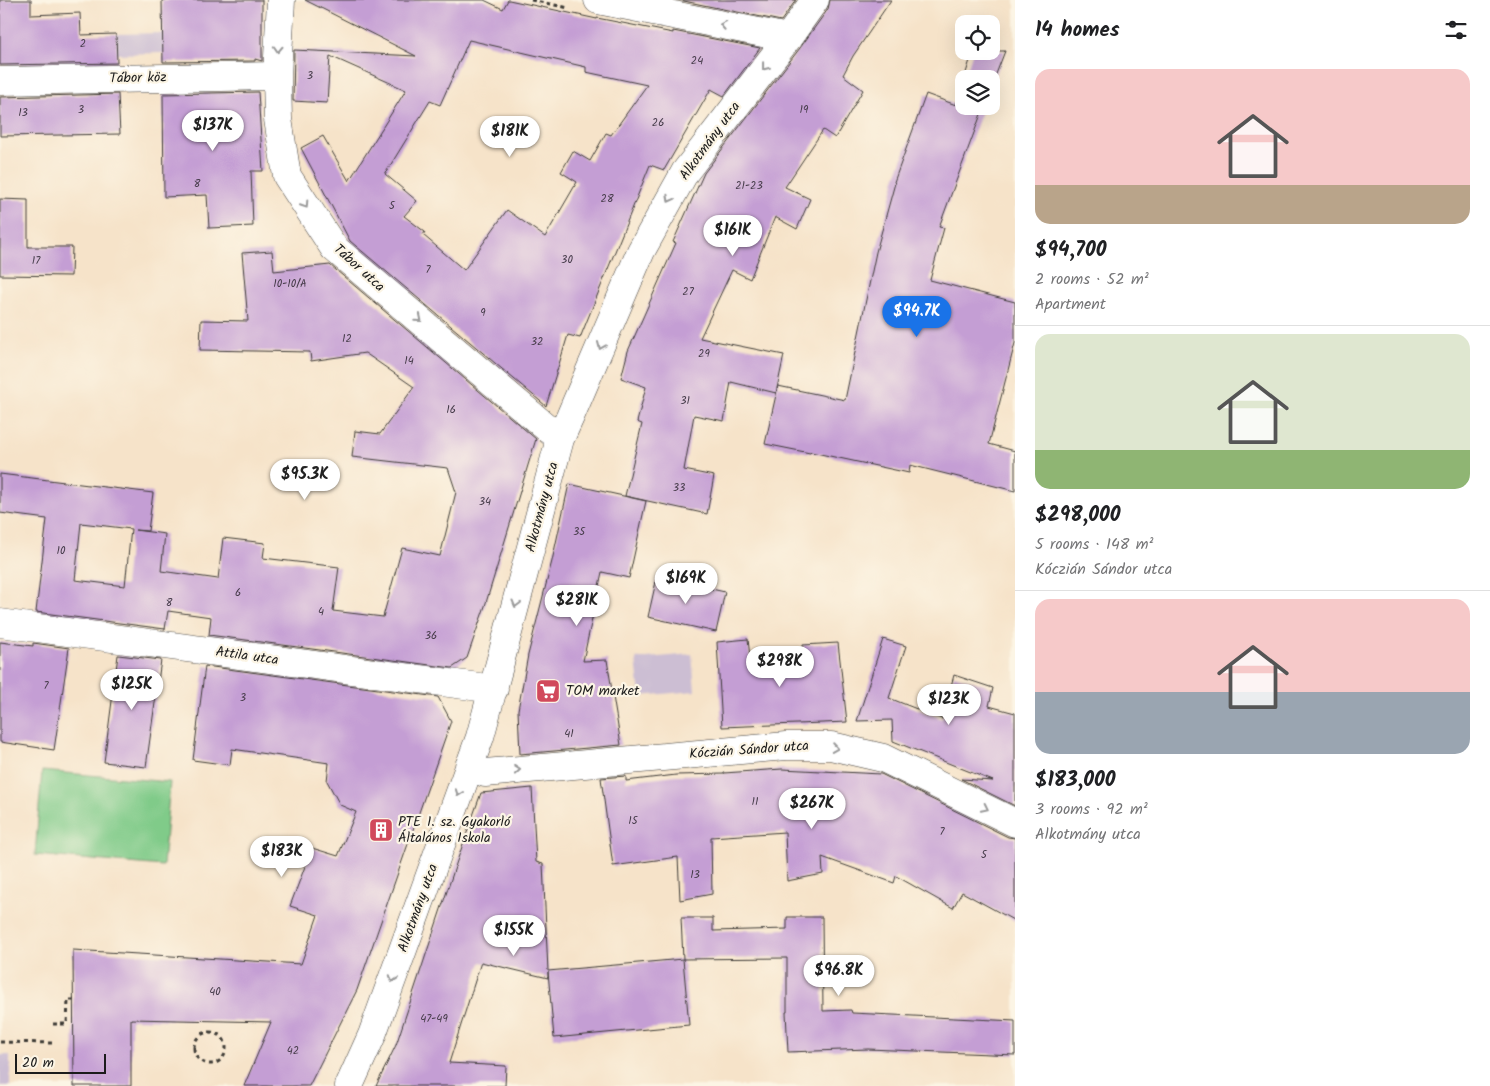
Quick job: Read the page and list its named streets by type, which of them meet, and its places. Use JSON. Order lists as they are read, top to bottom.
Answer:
{
  "streets": {
    "street": [
      "Tábor köz",
      "Alkotmány utca",
      "Tábor utca",
      "Attila utca",
      "Kóczián Sándor utca"
    ]
  },
  "crossings": [
    ["Tábor köz", "Tábor utca"],
    ["Alkotmány utca", "Tábor utca"],
    ["Alkotmány utca", "Attila utca"],
    ["Alkotmány utca", "Kóczián Sándor utca"]
  ],
  "one_way": ["Alkotmány utca", "Tábor utca", "Kóczián Sándor utca"],
  "places": {
    "supermarket": ["TOM market"],
    "building": ["PTE 1. sz. Gyakorló Általános Iskola"]
  },
  "house_numbers": [
    "2",
    "24",
    "3",
    "3",
    "19",
    "13",
    "26",
    "8",
    "21-23",
    "28",
    "5",
    "30",
    "17",
    "7",
    "10-10/A",
    "27",
    "9",
    "12",
    "32",
    "29",
    "14",
    "31",
    "16",
    "33",
    "34",
    "35",
    "10",
    "6",
    "8",
    "4",
    "36",
    "7",
    "3",
    "41",
    "11",
    "15",
    "7",
    "5",
    "13",
    "40",
    "47-49",
    "42"
  ],
  "scale_bar": "20 m",
  "page": {
    "heading": "14 homes",
    "list": [
      {
        "name": "$94,700",
        "note": "2 rooms · 52 m² · Apartment"
      },
      {
        "name": "$298,000",
        "note": "5 rooms · 148 m² · Kóczián Sándor utca"
      },
      {
        "name": "$183,000",
        "note": "3 rooms · 92 m² · Alkotmány utca"
      }
    ],
    "price": [
      "$137K",
      "$181K",
      "$161K",
      "$94.7K",
      "$95.3K",
      "$169K",
      "$281K",
      "$298K",
      "$125K",
      "$123K",
      "$267K",
      "$183K",
      "$155K",
      "$96.8K"
    ],
    "scale": "20 m"
  }
}
